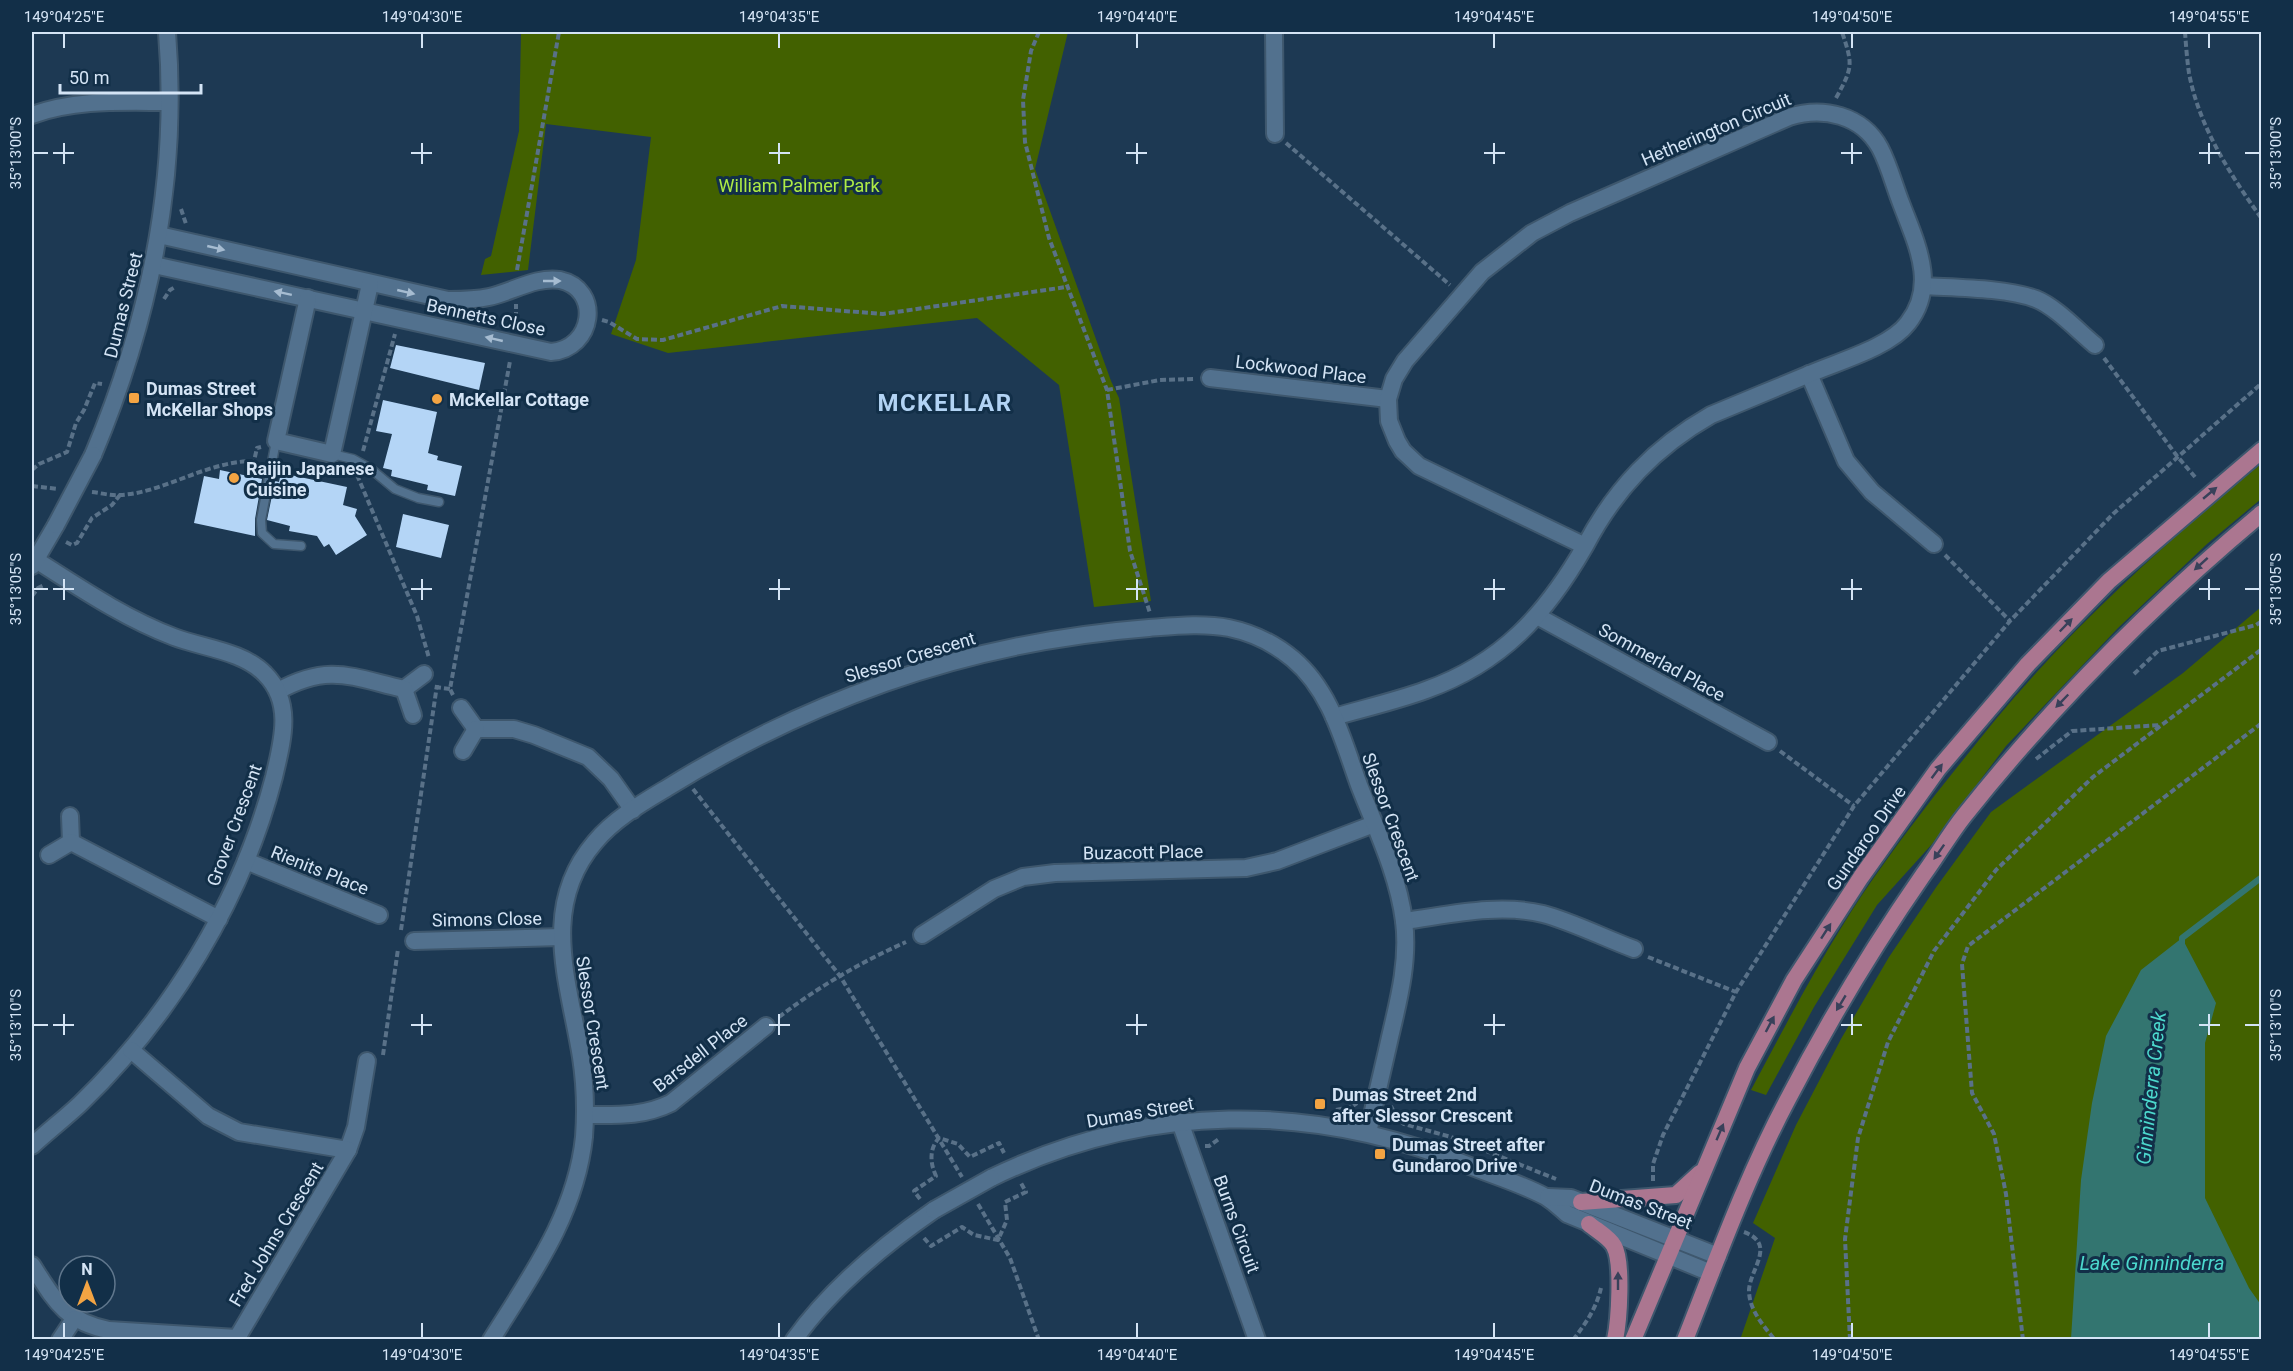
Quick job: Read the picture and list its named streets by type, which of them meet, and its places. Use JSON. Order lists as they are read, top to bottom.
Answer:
{
  "streets": {
    "main road": ["Gundaroo Drive"],
    "street": [
      "Hetherington Circuit",
      "Dumas Street",
      "Bennetts Close",
      "Lockwood Place",
      "Slessor Crescent",
      "Sommerlad Place",
      "Grover Crescent",
      "Buzacott Place",
      "Rienits Place",
      "Simons Close",
      "Barsdell Place",
      "Burns Circuit",
      "Fred Johns Crescent"
    ]
  },
  "crossings": [
    ["Hetherington Circuit", "Lockwood Place"],
    ["Hetherington Circuit", "Slessor Crescent"],
    ["Hetherington Circuit", "Sommerlad Place"],
    ["Dumas Street", "Bennetts Close"],
    ["Dumas Street", "Slessor Crescent"],
    ["Dumas Street", "Grover Crescent"],
    ["Dumas Street", "Gundaroo Drive"],
    ["Dumas Street", "Burns Circuit"],
    ["Slessor Crescent", "Buzacott Place"],
    ["Slessor Crescent", "Simons Close"],
    ["Slessor Crescent", "Barsdell Place"],
    ["Grover Crescent", "Rienits Place"],
    ["Grover Crescent", "Fred Johns Crescent"]
  ],
  "districts": ["MCKELLAR"],
  "water": ["Ginninderra Creek", "Lake Ginninderra"],
  "parks": ["William Palmer Park"],
  "places": {
    "transit": ["Dumas Street McKellar Shops", "Dumas Street 2nd after Slessor Crescent", "Dumas Street after Gundaroo Drive"],
    "other": ["McKellar Cottage", "Raijin Japanese Cuisine"]
  },
  "scale_bar": "50 m",
  "north": "top",
  "coordinates": [
    "149°04'25\"E",
    "149°04'30\"E",
    "149°04'35\"E",
    "149°04'40\"E",
    "149°04'45\"E",
    "149°04'50\"E",
    "149°04'55\"E",
    "35°13'00\"S",
    "35°13'05\"S",
    "35°13'10\"S"
  ]
}
